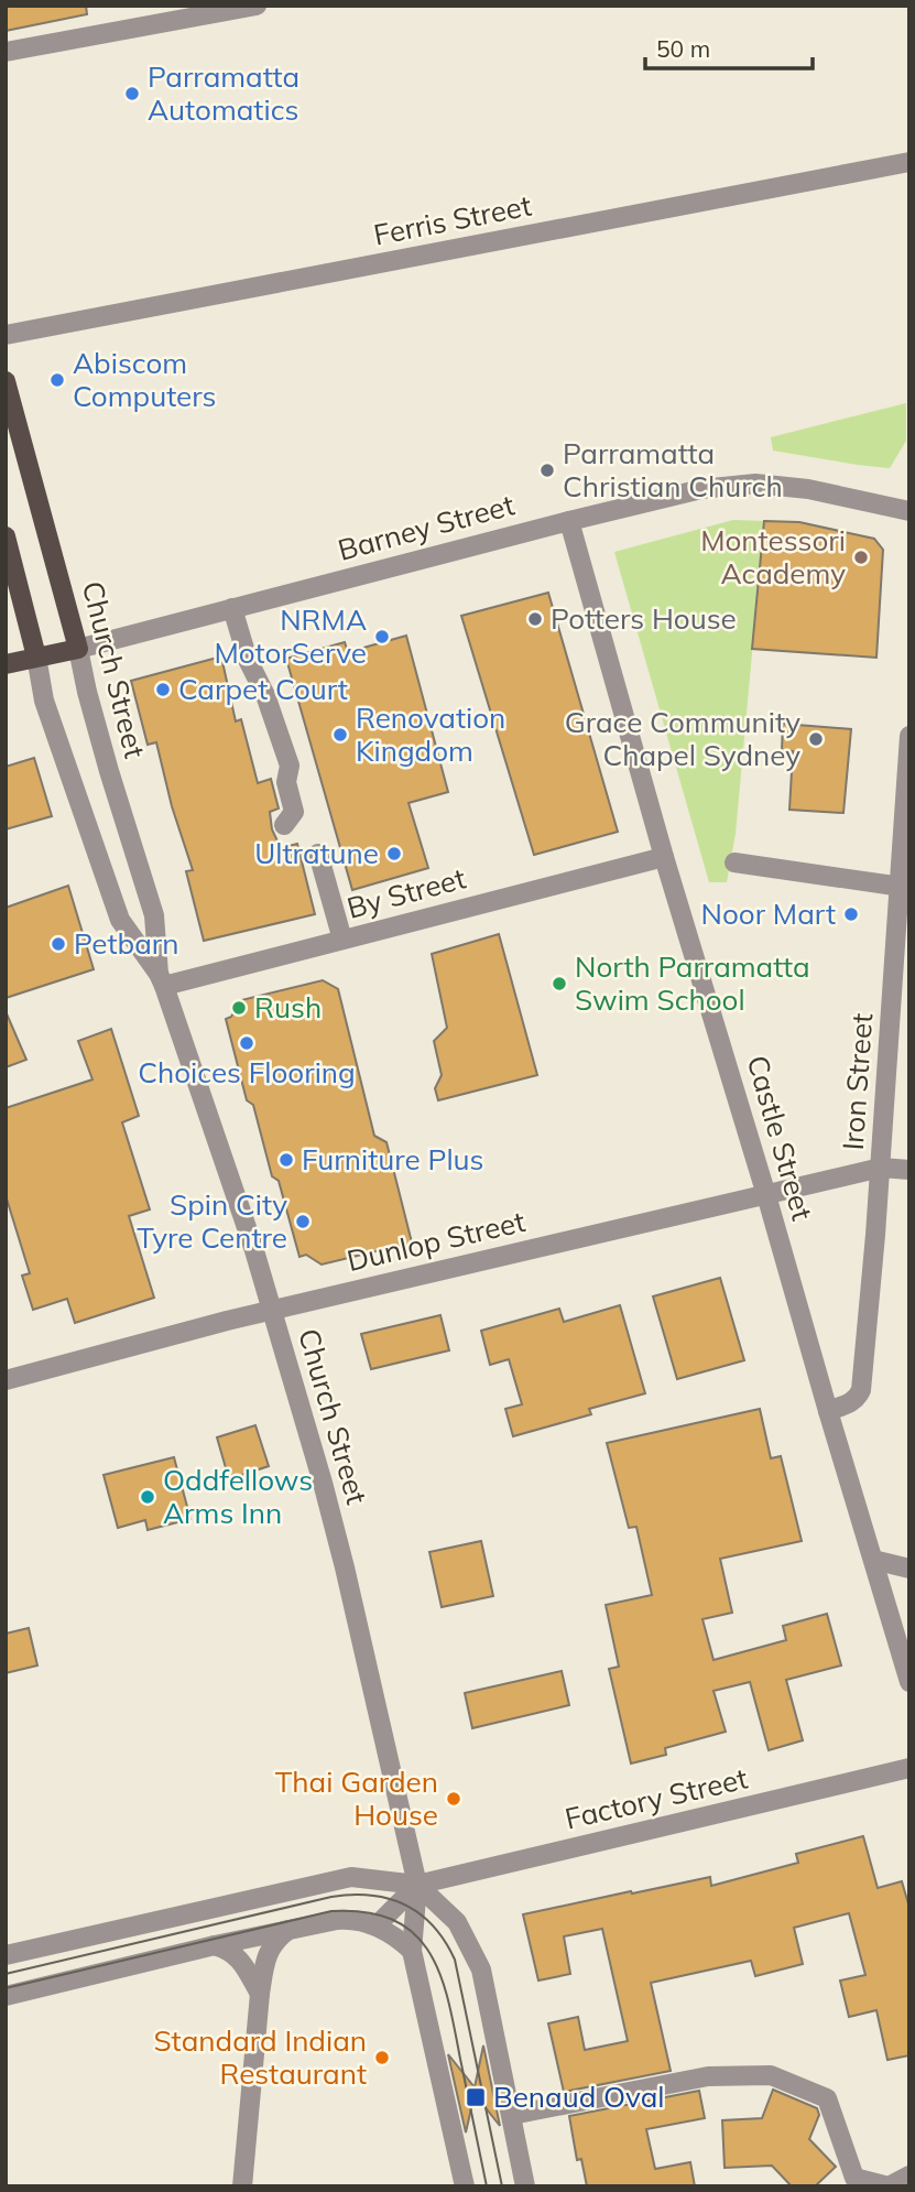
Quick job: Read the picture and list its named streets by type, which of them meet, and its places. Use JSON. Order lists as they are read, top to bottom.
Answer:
{
  "streets": {
    "main road": ["Barney Street", "Church Street"],
    "street": [
      "Ferris Street",
      "By Street",
      "Iron Street",
      "Castle Street",
      "Dunlop Street",
      "Factory Street"
    ]
  },
  "crossings": [
    ["Barney Street", "Church Street"],
    ["Barney Street", "Castle Street"],
    ["Church Street", "By Street"],
    ["Church Street", "Dunlop Street"],
    ["Church Street", "Factory Street"],
    ["By Street", "Castle Street"],
    ["Iron Street", "Castle Street"],
    ["Iron Street", "Dunlop Street"],
    ["Castle Street", "Dunlop Street"]
  ],
  "places": {
    "other": [
      "Parramatta Automatics",
      "Abiscom Computers",
      "Parramatta Christian Church",
      "Montessori Academy",
      "Potters House",
      "NRMA MotorServe",
      "Carpet Court",
      "Renovation Kingdom",
      "Grace Community Chapel Sydney",
      "Ultratune",
      "Noor Mart",
      "Petbarn",
      "North Parramatta Swim School",
      "Rush",
      "Choices Flooring",
      "Furniture Plus",
      "Spin City Tyre Centre",
      "Oddfellows Arms Inn",
      "Thai Garden House",
      "Standard Indian Restaurant"
    ],
    "transit": ["Benaud Oval"]
  },
  "scale_bar": "50 m"
}
